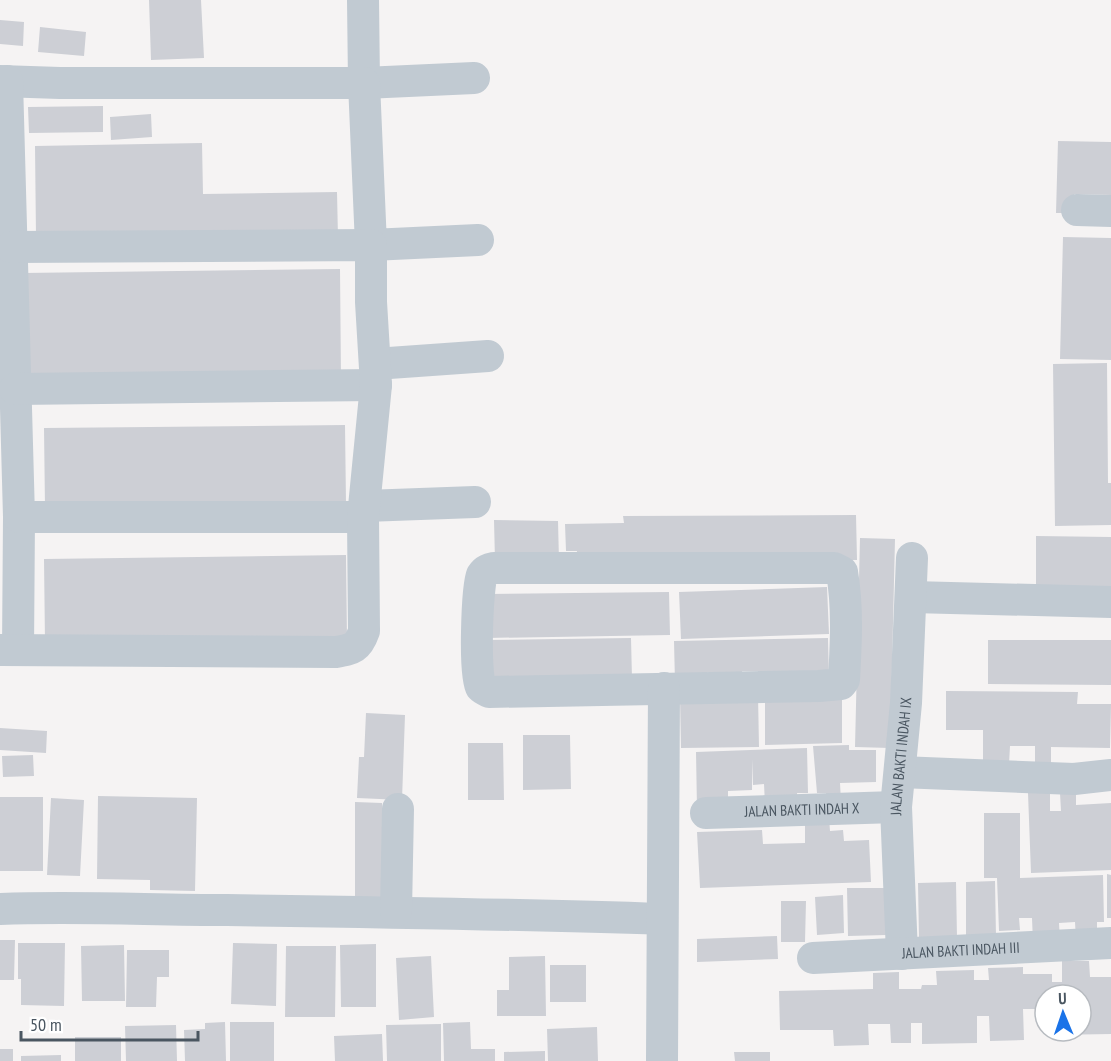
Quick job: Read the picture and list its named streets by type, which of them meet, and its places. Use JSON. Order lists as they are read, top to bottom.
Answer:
{
  "streets": {
    "street": ["JALAN BAKTI INDAH IX", "JALAN BAKTI INDAH X", "JALAN BAKTI INDAH III"]
  },
  "crossings": [
    ["JALAN BAKTI INDAH IX", "JALAN BAKTI INDAH X"],
    ["JALAN BAKTI INDAH IX", "JALAN BAKTI INDAH III"]
  ],
  "scale_bar": "50 m",
  "north": "top"
}
